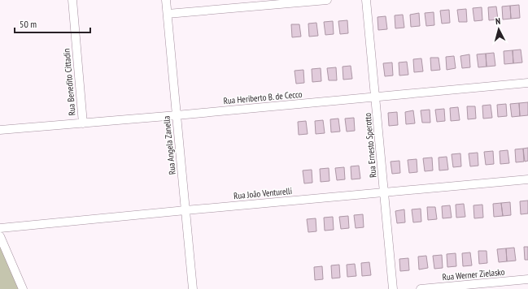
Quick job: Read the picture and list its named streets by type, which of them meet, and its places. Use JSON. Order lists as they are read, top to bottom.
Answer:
{
  "streets": {
    "street": [
      "Rua Benedito Cittadin",
      "Rua Heriberto B. de Cecco",
      "Rua Angela Zanella",
      "Rua Ernesto Sperotto",
      "Rua João Venturelli",
      "Rua Werner Zielasko"
    ]
  },
  "crossings": [
    ["Rua Benedito Cittadin", "Rua Heriberto B. de Cecco"],
    ["Rua Heriberto B. de Cecco", "Rua Angela Zanella"],
    ["Rua Heriberto B. de Cecco", "Rua Ernesto Sperotto"],
    ["Rua Angela Zanella", "Rua João Venturelli"],
    ["Rua Ernesto Sperotto", "Rua João Venturelli"]
  ],
  "scale_bar": "50 m",
  "north": "top"
}
